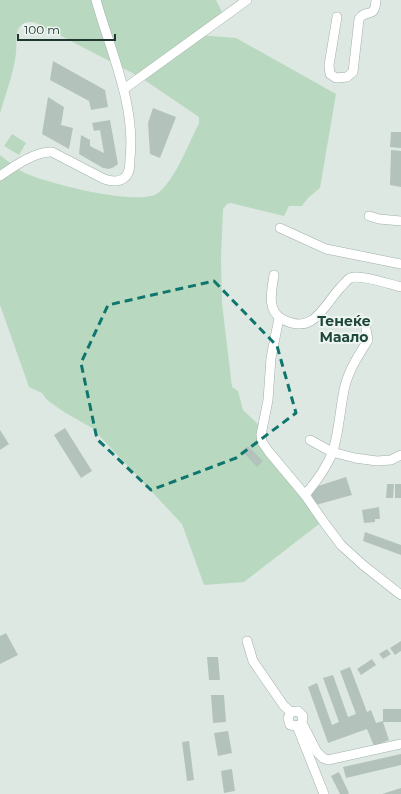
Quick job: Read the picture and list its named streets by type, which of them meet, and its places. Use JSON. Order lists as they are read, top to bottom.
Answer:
{
  "districts": ["Тенеќе Маало"],
  "scale_bar": "100 m"
}
